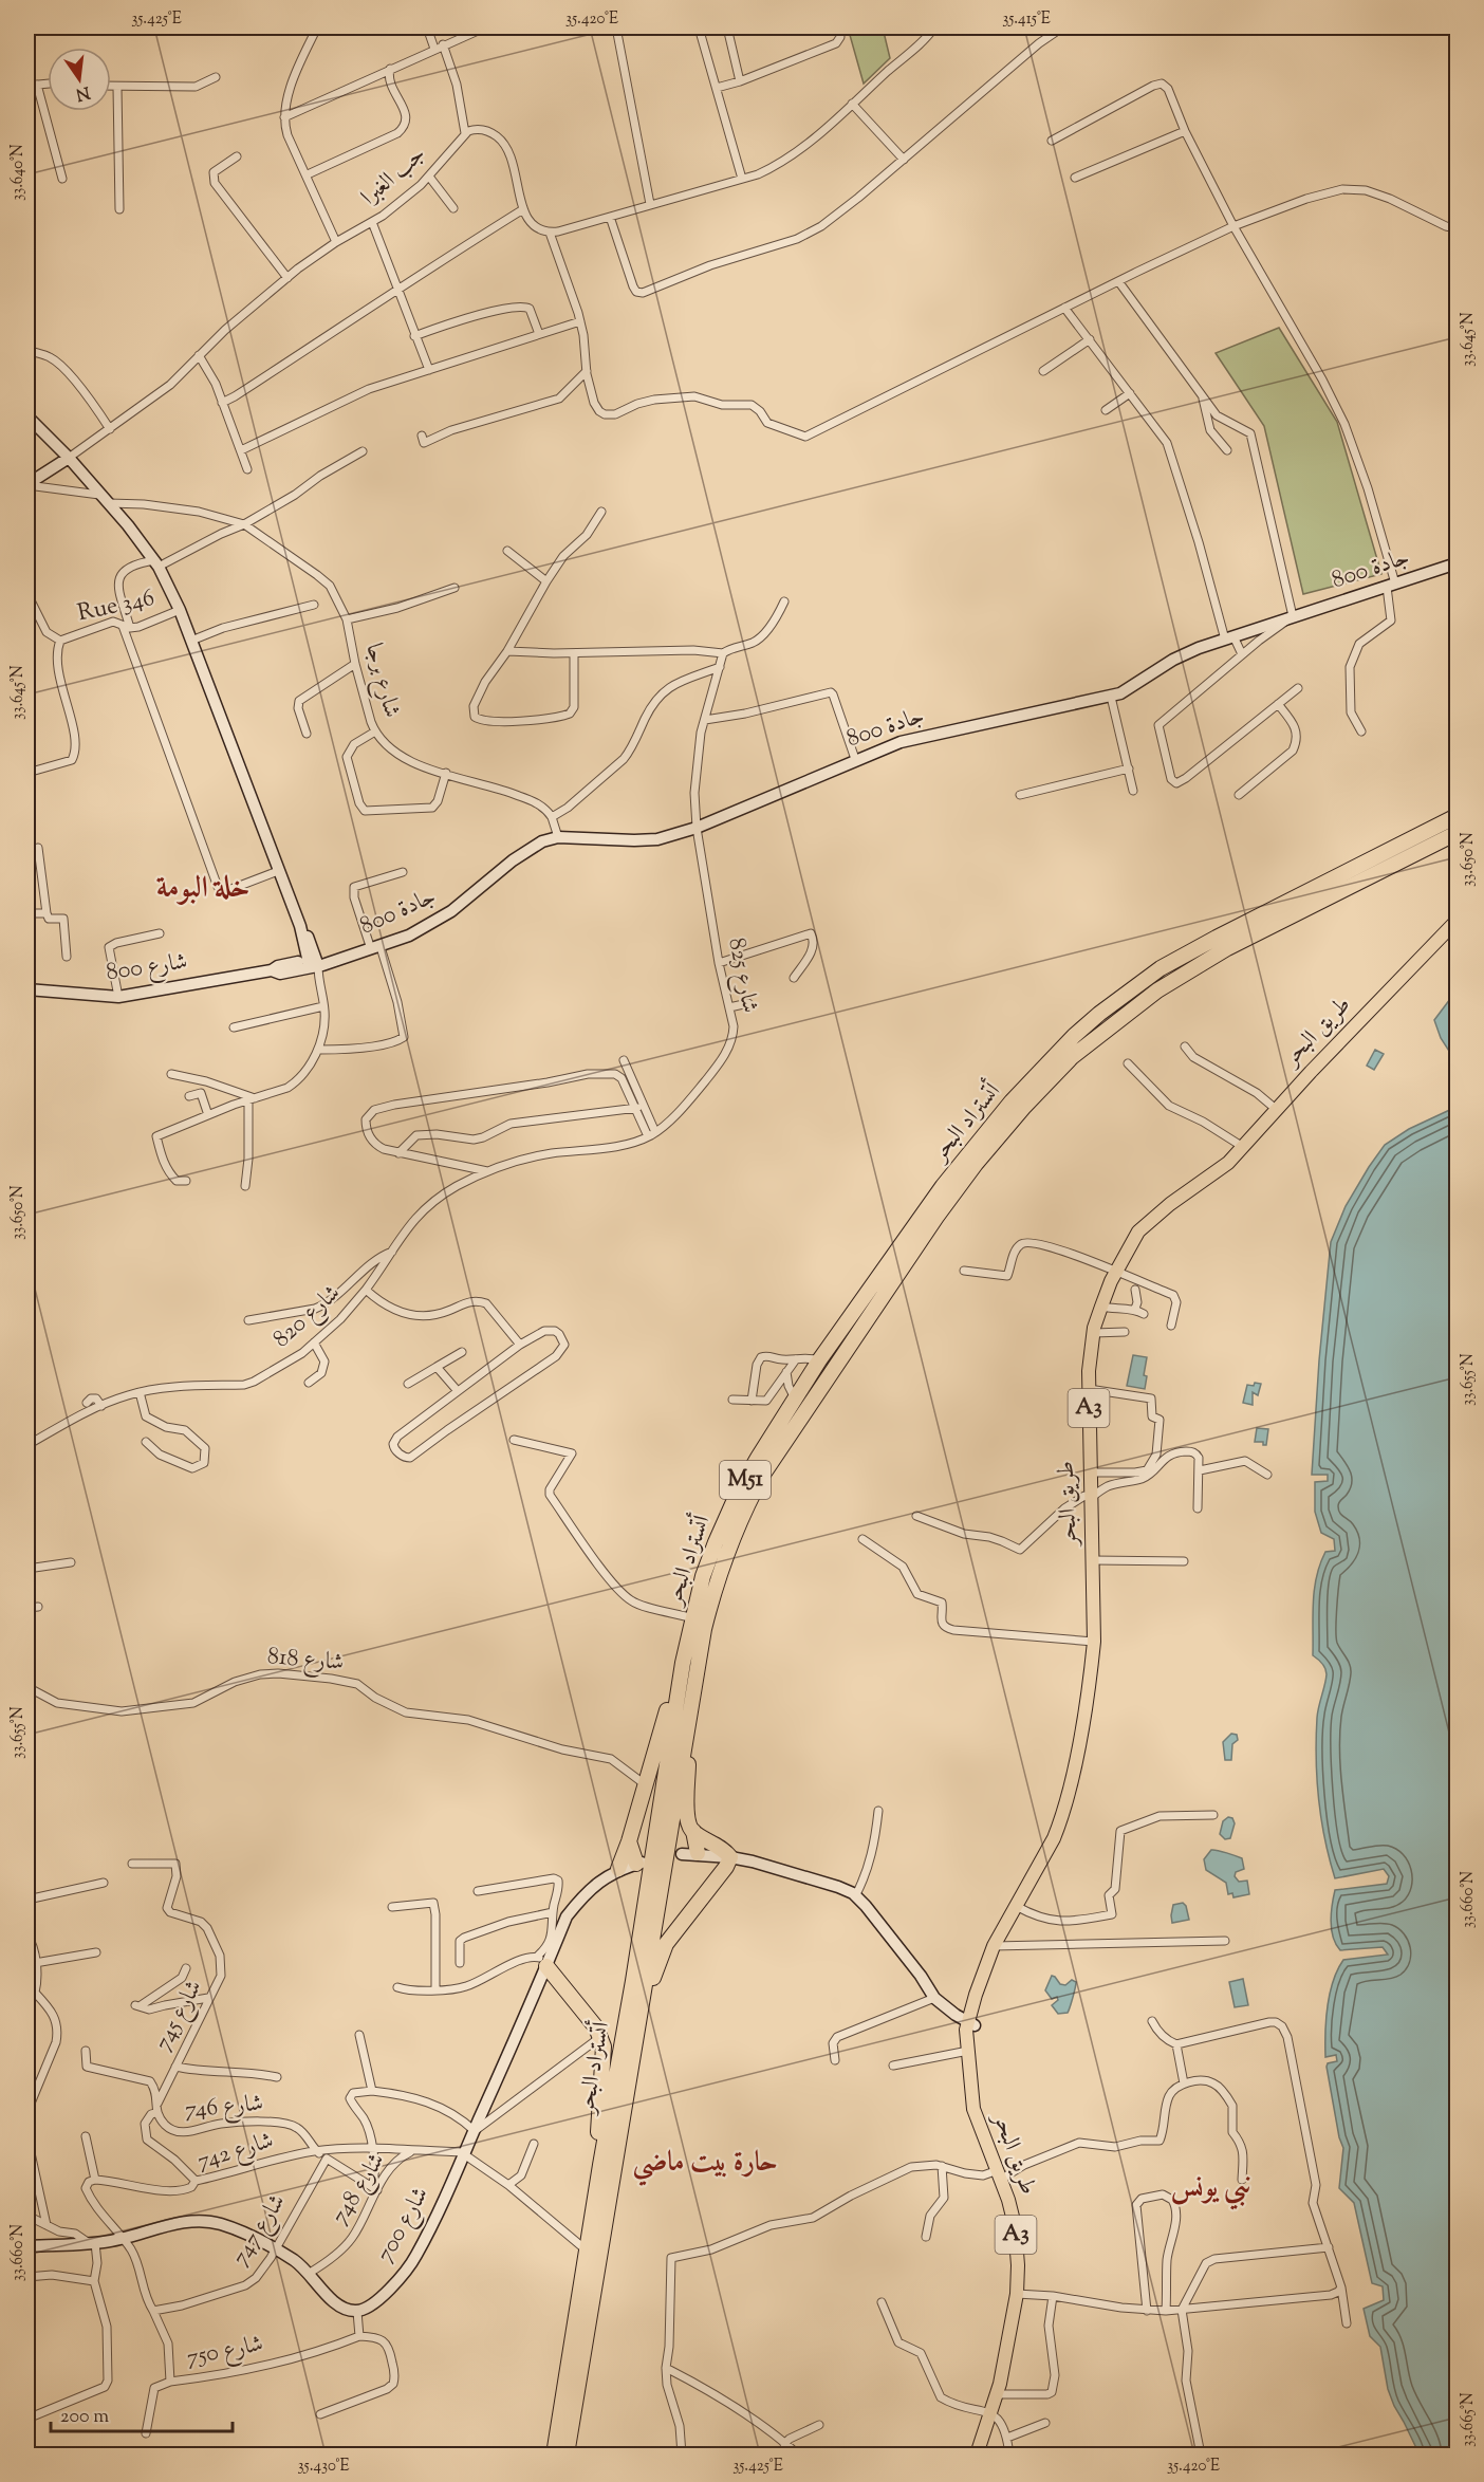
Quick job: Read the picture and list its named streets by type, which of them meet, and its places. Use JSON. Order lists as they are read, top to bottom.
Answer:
{
  "streets": {
    "highway": [
      "طريق البحر",
      "أتستراد البحر",
      "A3",
      "M51"
    ],
    "main road": ["جادة 800", "شارع 800", "شارع 700"],
    "street": [
      "جب الغبرا",
      "Rue 346",
      "شارع برجا",
      "شارع 825",
      "شارع 820",
      "شارع 818",
      "شارع 745",
      "شارع 746",
      "شارع 742",
      "شارع 748",
      "شارع 747",
      "شارع 750"
    ]
  },
  "crossings": [
    ["جادة 800", "شارع 800"],
    ["جادة 800", "شارع 825"],
    ["شارع 825", "شارع 820"],
    ["شارع 745", "شارع 746"],
    ["شارع 746", "شارع 742"],
    ["شارع 746", "شارع 747"],
    ["شارع 742", "شارع 748"],
    ["شارع 742", "شارع 700"],
    ["شارع 747", "شارع 750"]
  ],
  "districts": ["خلة البومة", "حارة بيت ماضي", "نبي يونس"],
  "scale_bar": "200 m",
  "north": "bottom",
  "coordinates": [
    "35.425°E",
    "35.420°E",
    "35.415°E",
    "33.640°N",
    "33.645°N",
    "33.650°N",
    "33.655°N",
    "33.660°N",
    "33.665°N",
    "35.430°E"
  ]
}
